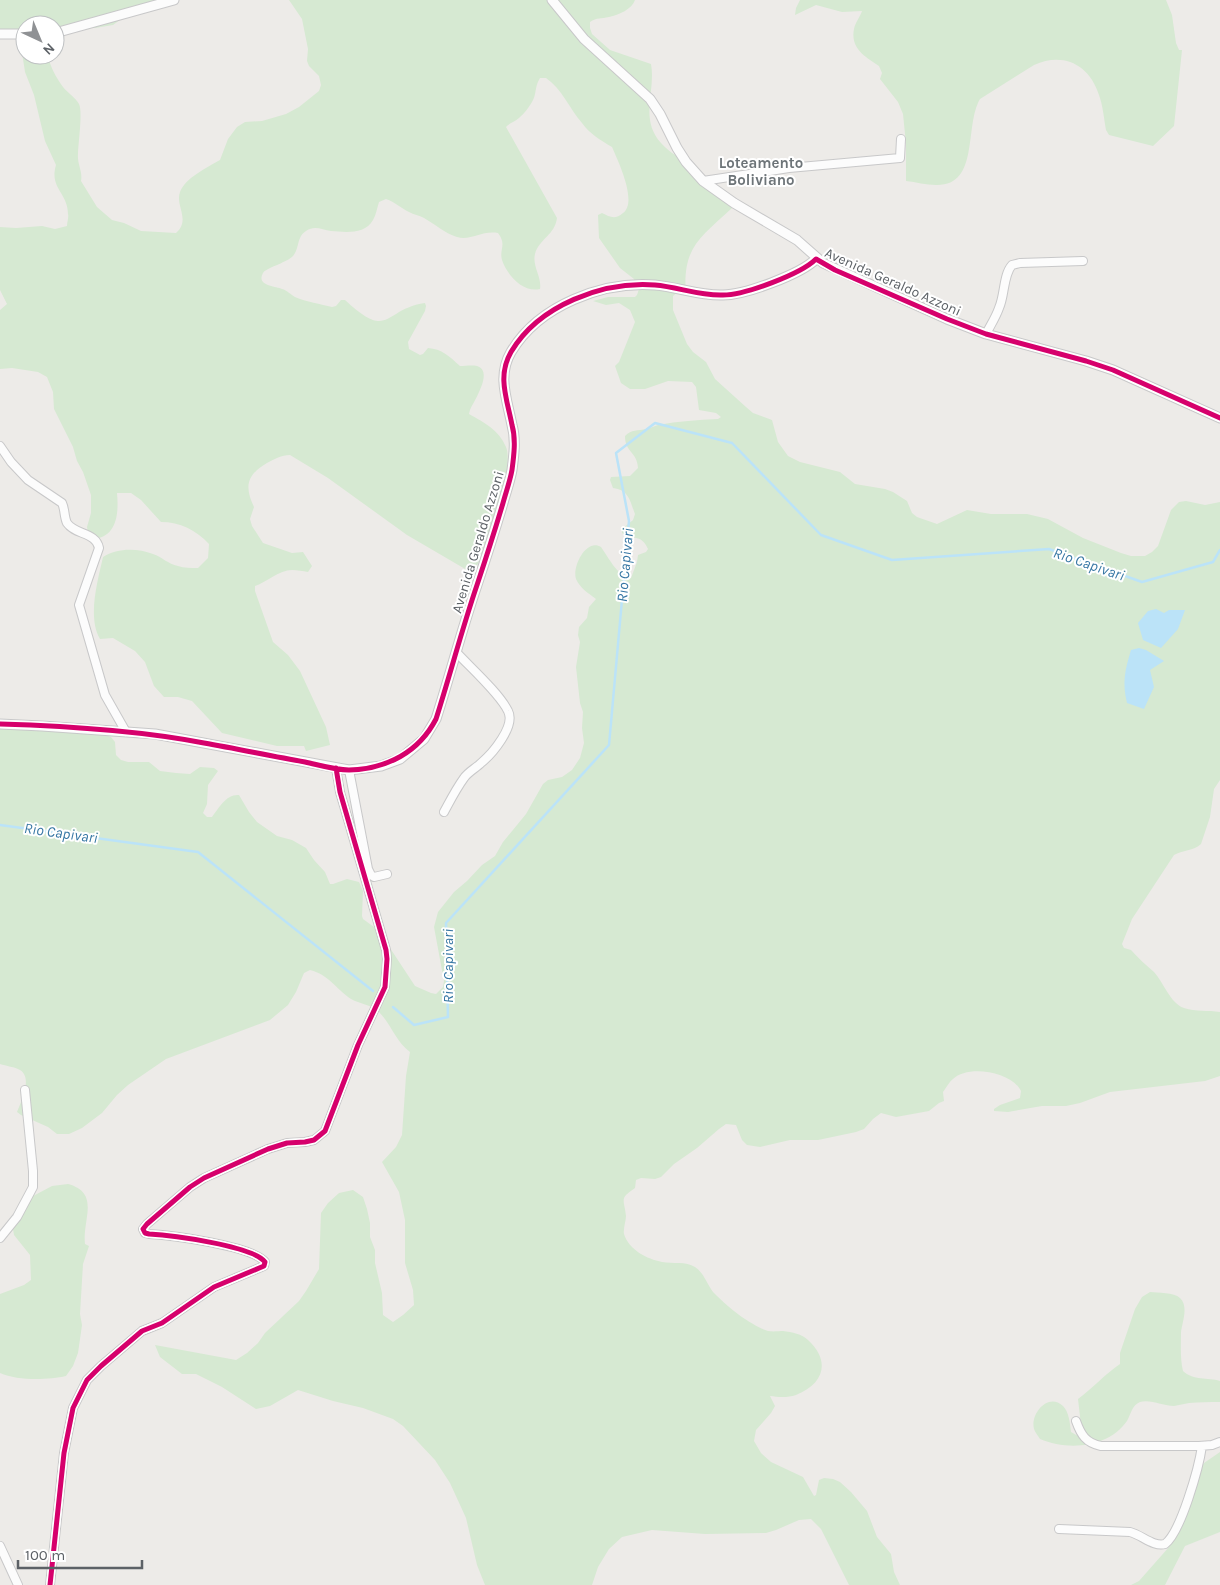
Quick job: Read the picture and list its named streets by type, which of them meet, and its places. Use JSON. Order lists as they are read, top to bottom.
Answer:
{
  "streets": {
    "street": ["Avenida Geraldo Azzoni"]
  },
  "districts": ["Loteamento Boliviano"],
  "water": ["Rio Capivari"],
  "scale_bar": "100 m",
  "north": "bottom right"
}
